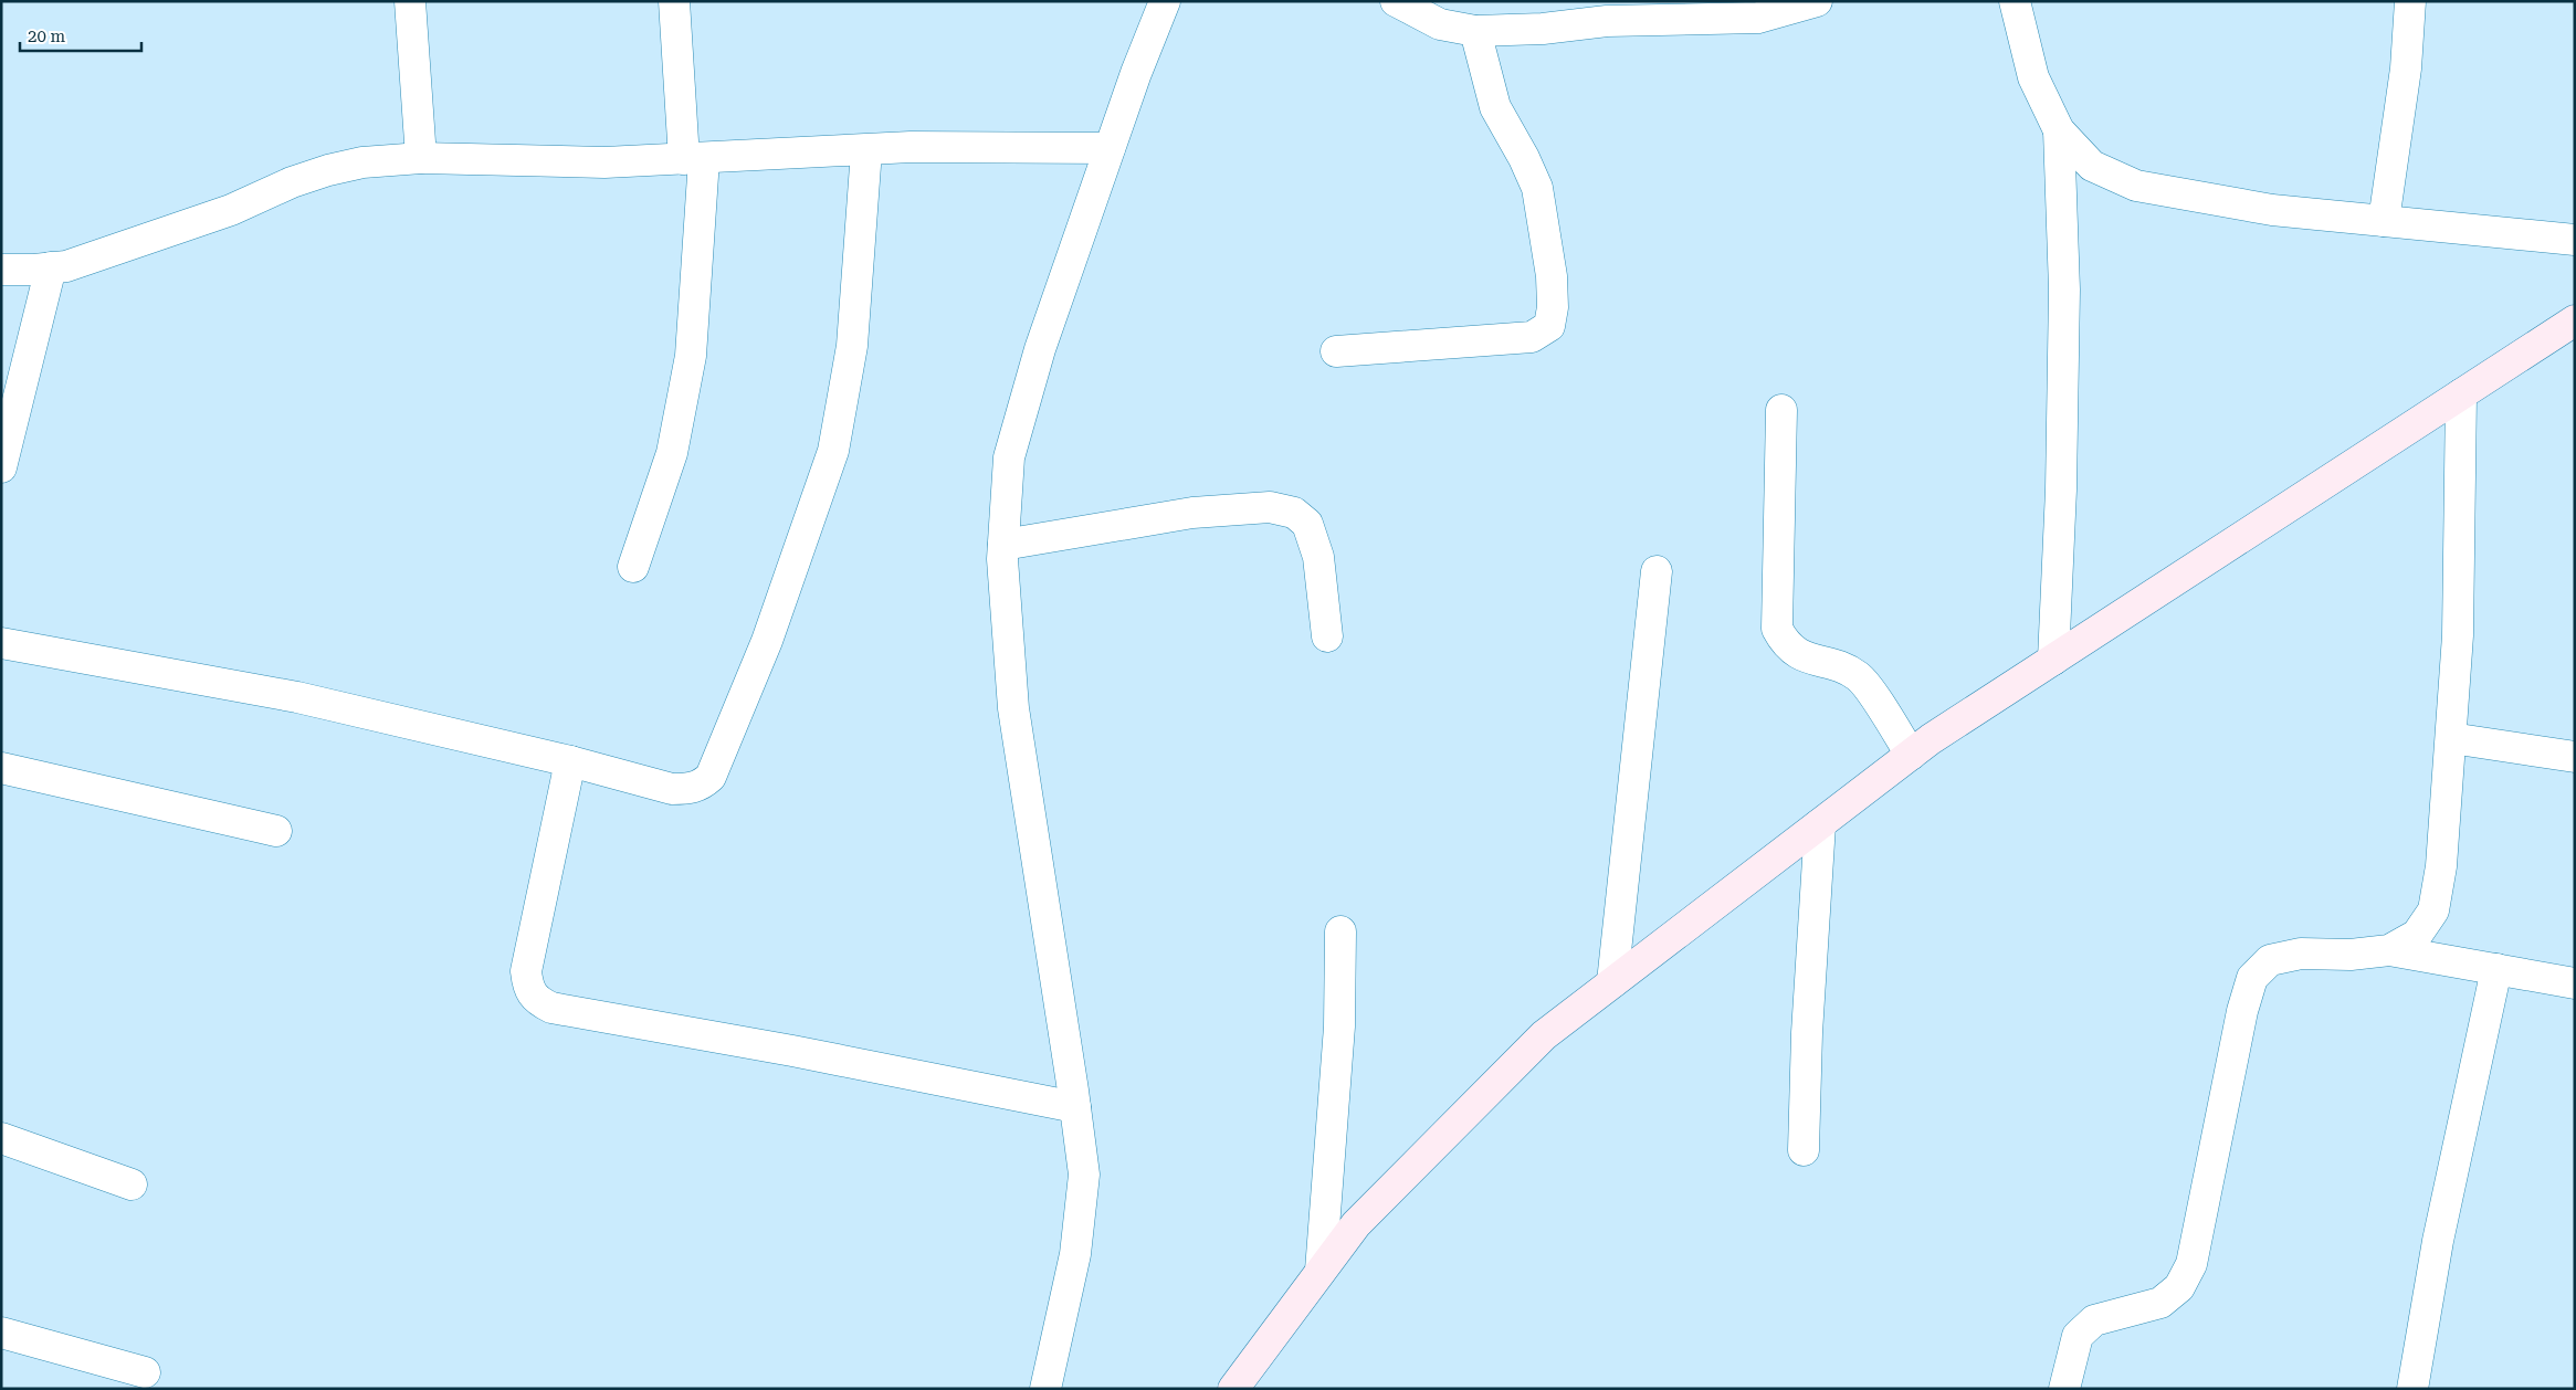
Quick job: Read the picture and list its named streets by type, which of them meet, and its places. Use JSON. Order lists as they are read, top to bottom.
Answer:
{
  "scale_bar": "20 m"
}
